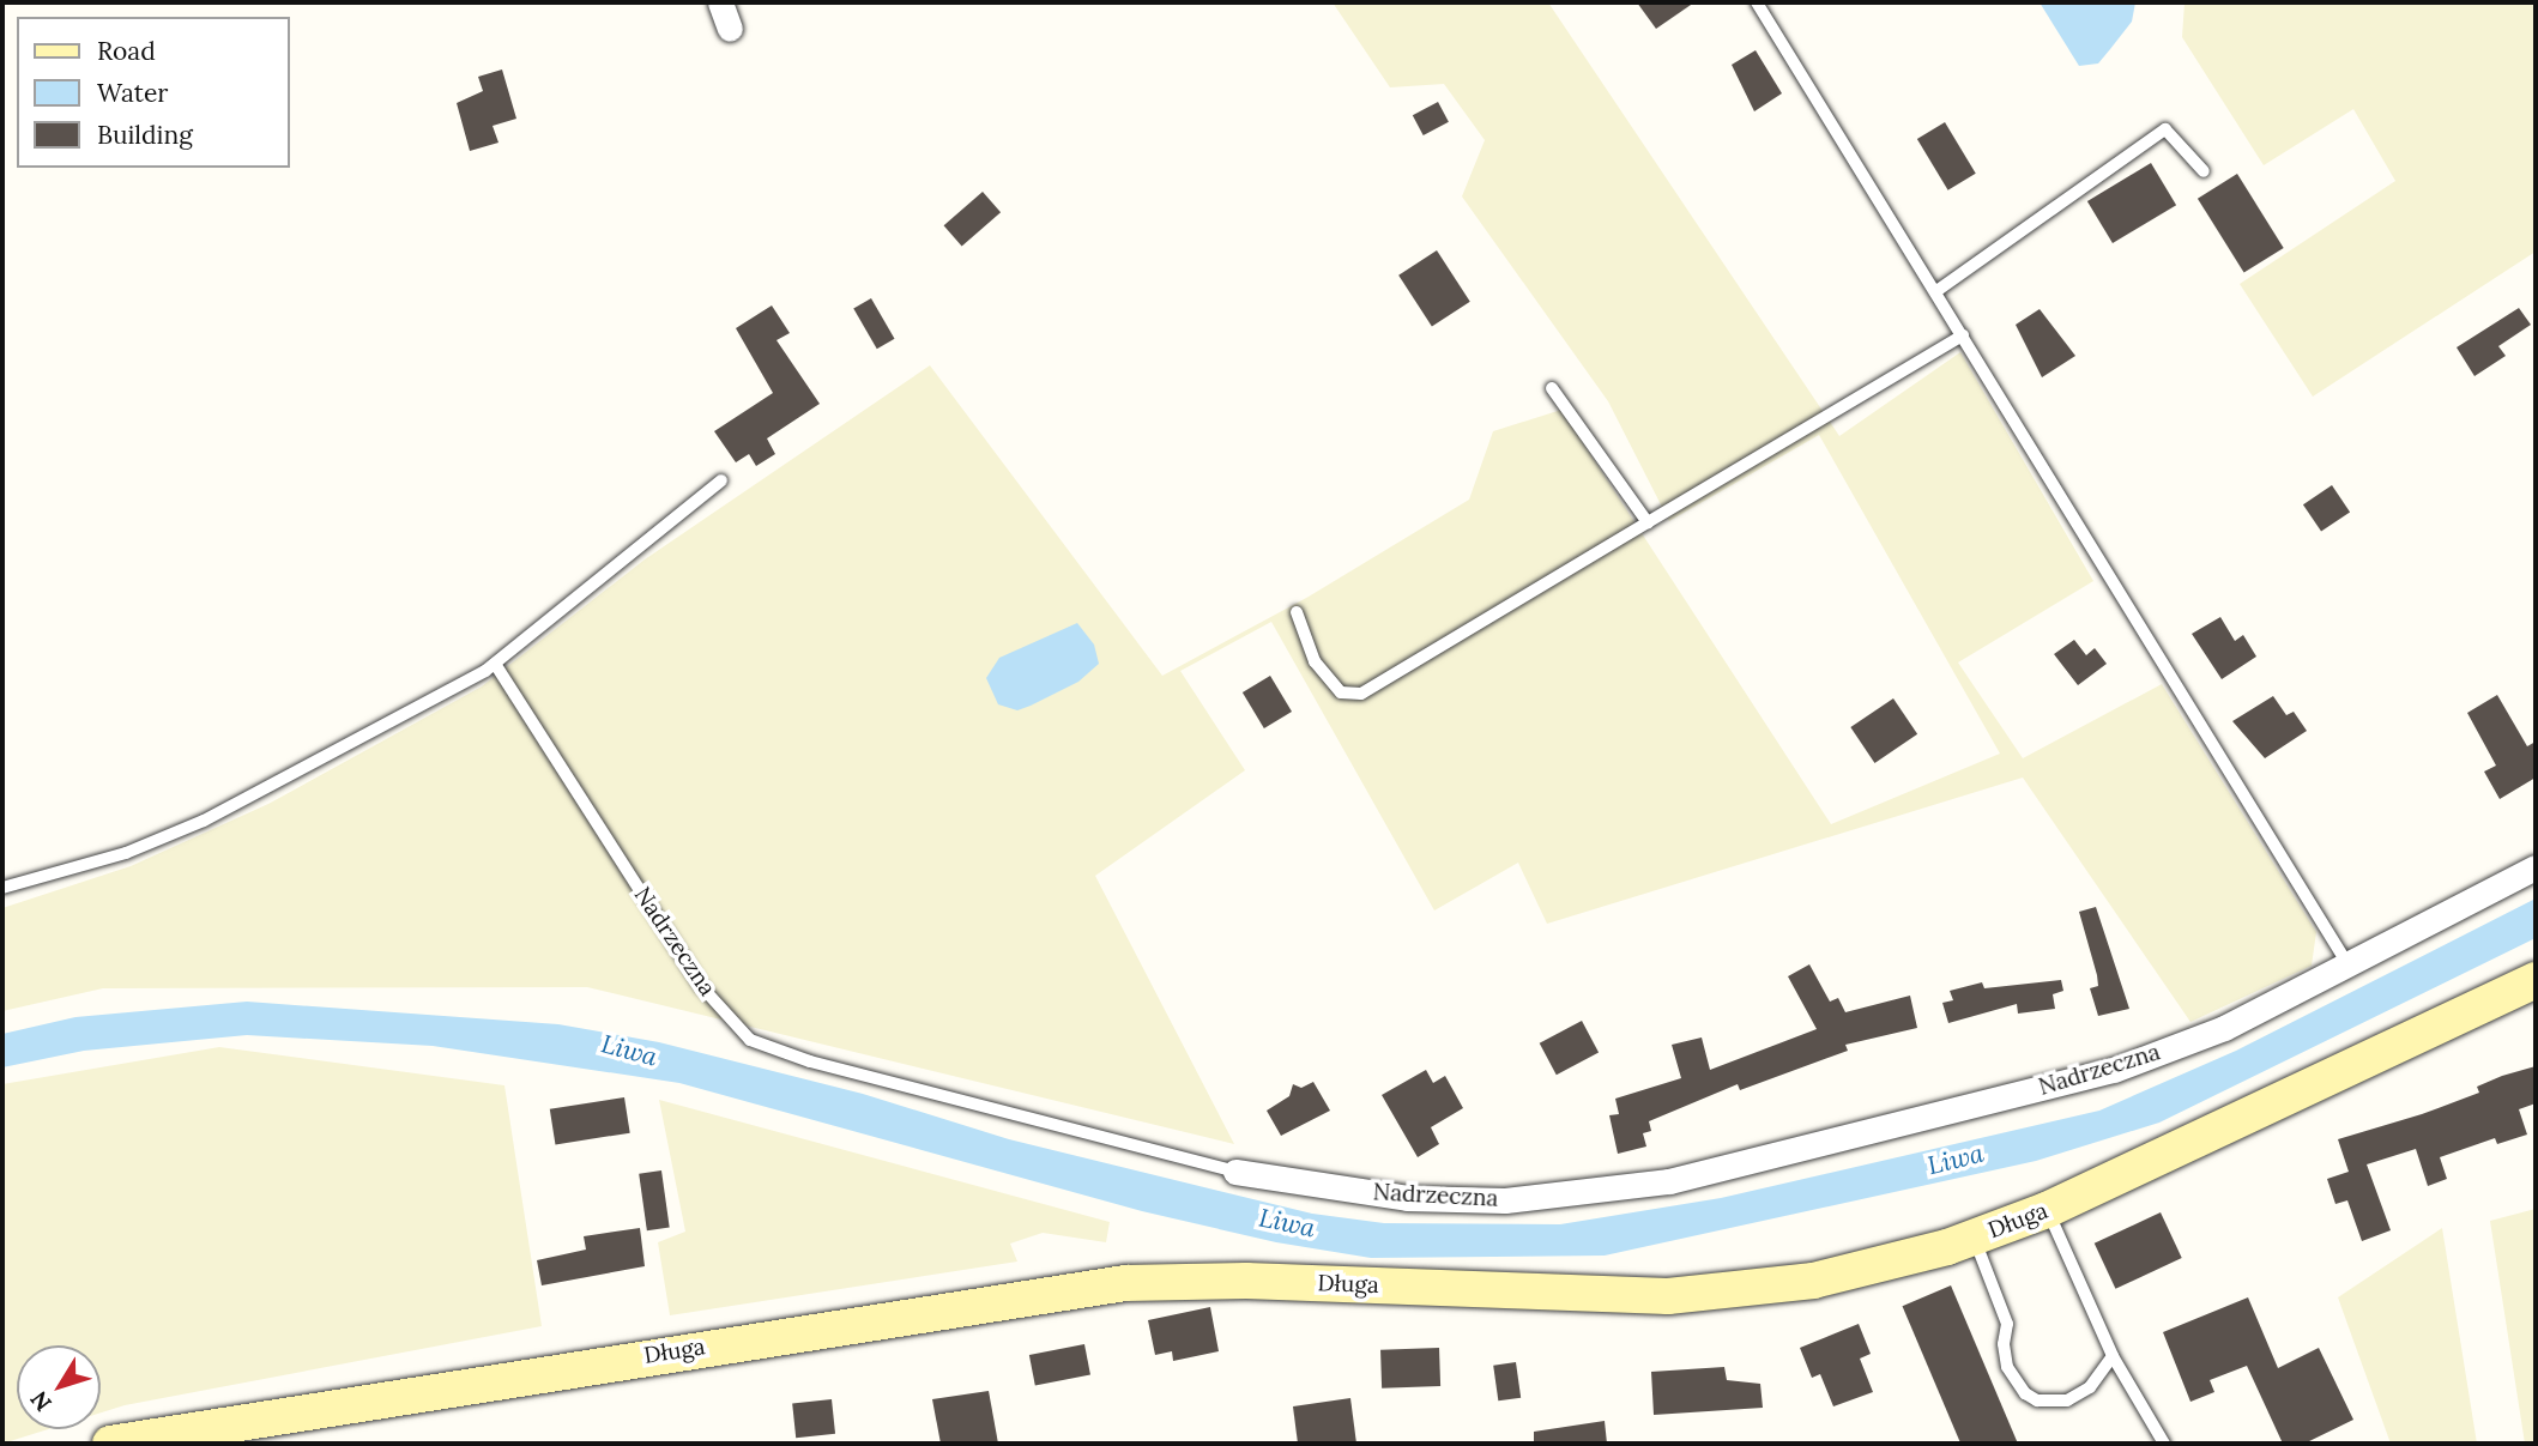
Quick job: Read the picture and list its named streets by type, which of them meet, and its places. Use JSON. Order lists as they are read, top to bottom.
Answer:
{
  "streets": {
    "street": ["Nadrzeczna", "Długa"]
  },
  "water": ["Liwa"],
  "legend": ["Road", "Water", "Building"],
  "north": "bottom left"
}
